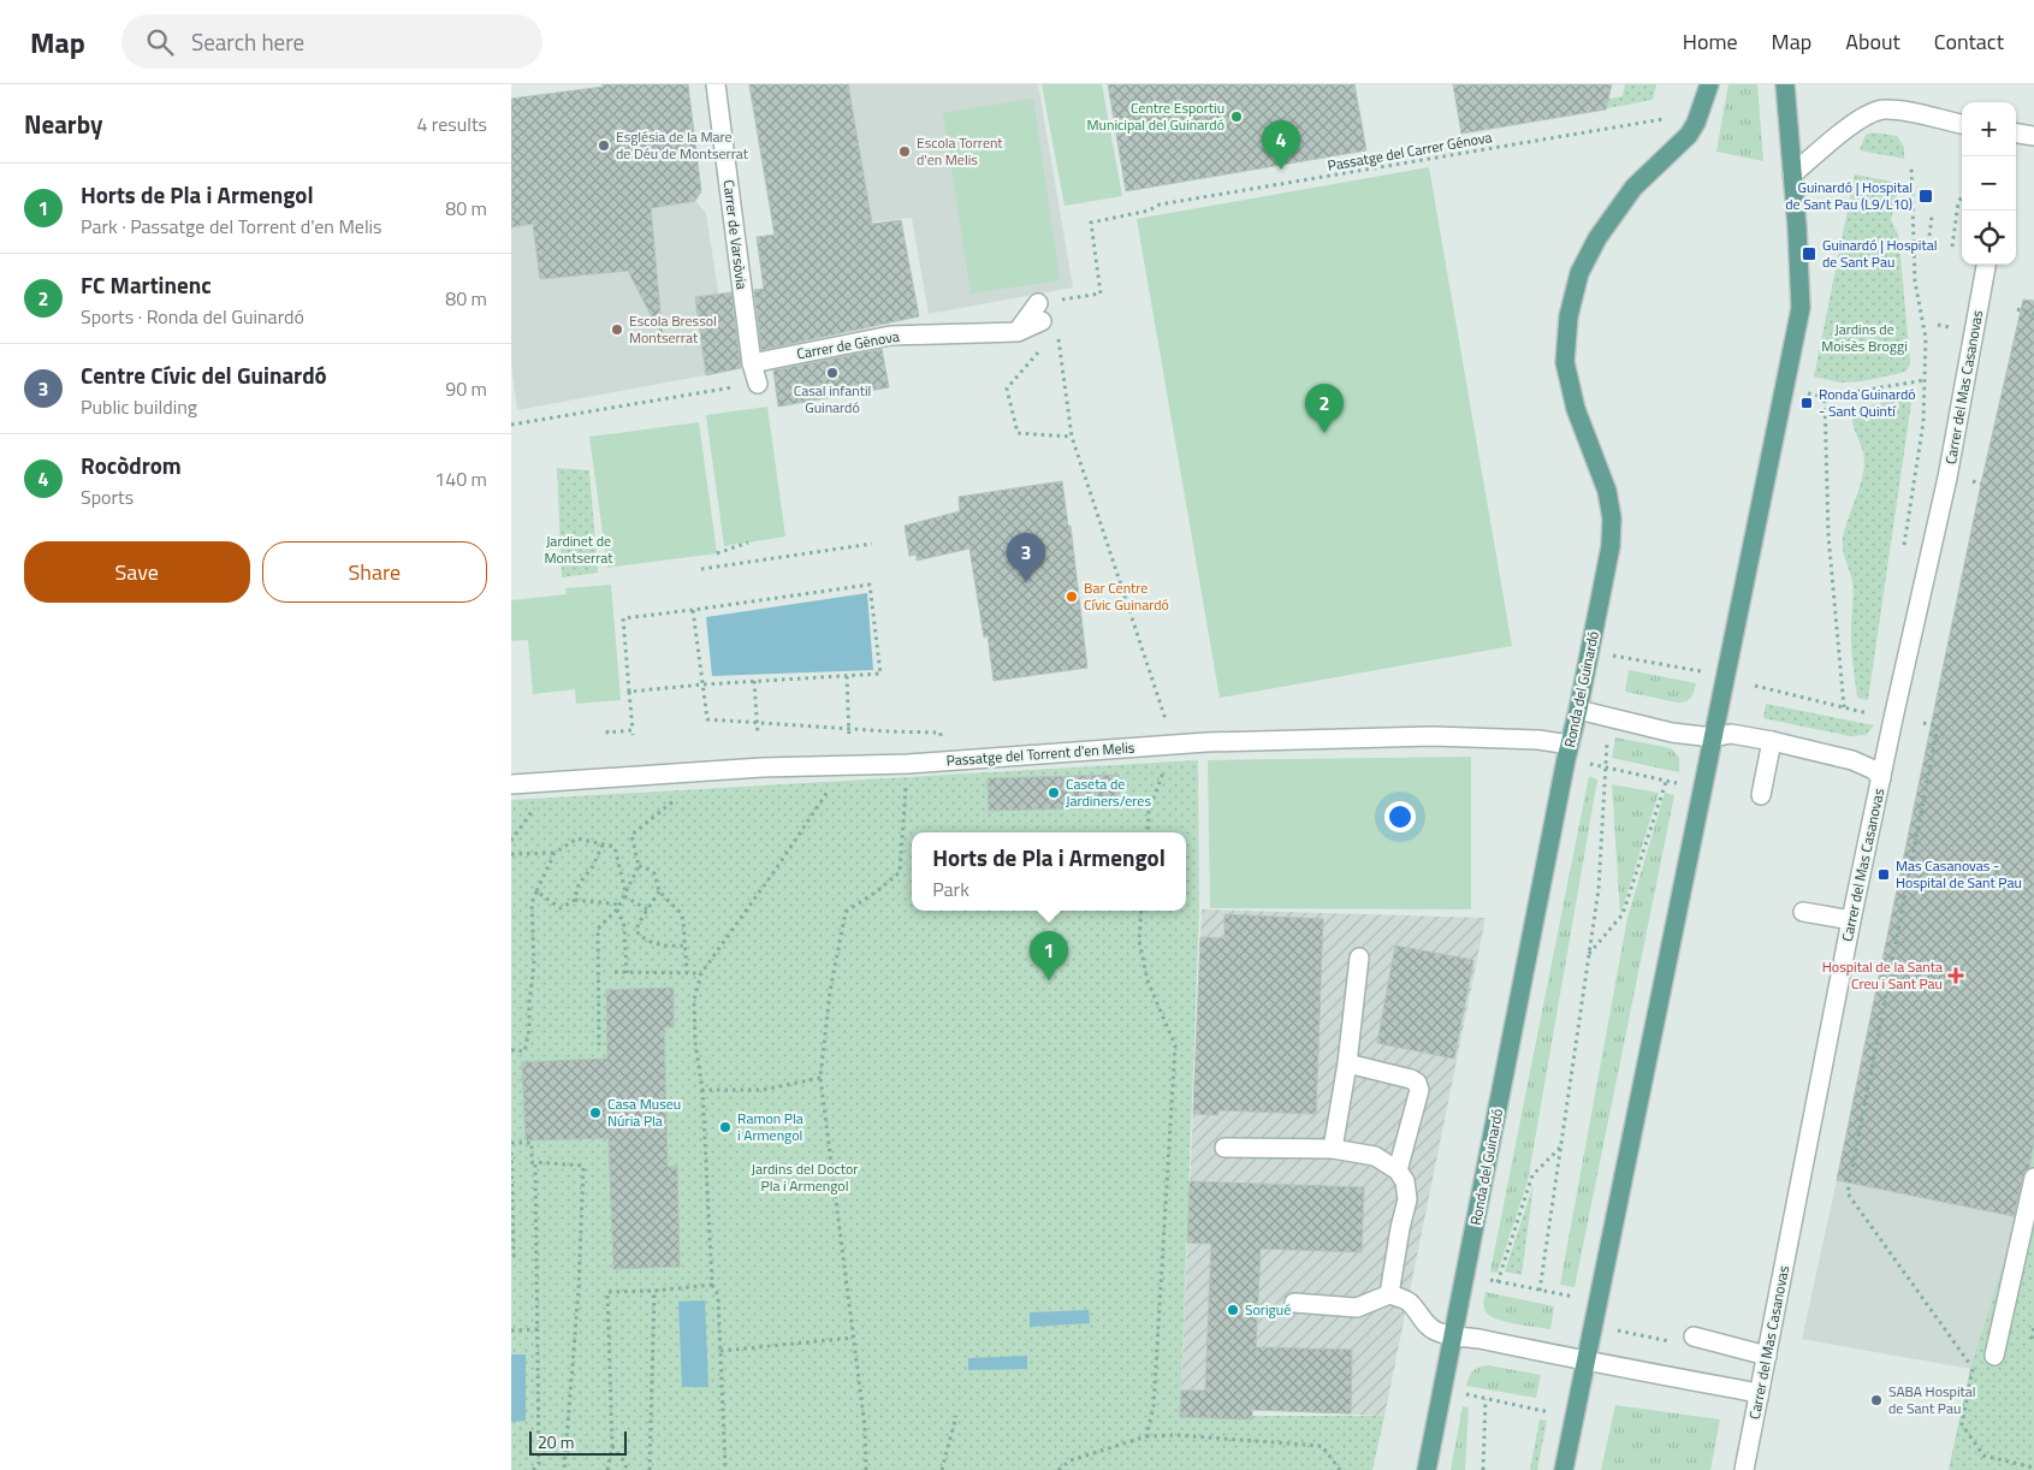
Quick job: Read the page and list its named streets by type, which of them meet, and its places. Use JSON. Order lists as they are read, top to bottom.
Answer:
{
  "streets": {
    "main road": ["Ronda del Guinardó"],
    "street": [
      "Carrer de Varsòvia",
      "Carrer de Gènova",
      "Carrer del Mas Casanovas",
      "Passatge del Torrent d'en Melis"
    ],
    "path": ["Passatge del Carrer Génova"]
  },
  "crossings": [
    ["Carrer de Varsòvia", "Carrer de Gènova"],
    ["Ronda del Guinardó", "Passatge del Torrent d'en Melis"]
  ],
  "parks": ["Jardins de Moisès Broggi", "Jardinet de Montserrat", "Jardins del Doctor Pla i Armengol"],
  "places": {
    "other": [
      "Centre Esportiu Municipal del Guinardó",
      "Església de la Mare de Déu de Montserrat",
      "Escola Torrent d'en Melis",
      "Escola Bressol Montserrat",
      "Casal infantil Guinardó",
      "Bar Centre Cívic Guinardó",
      "Caseta de Jardiners/eres",
      "Casa Museu Núria Pla",
      "Ramon Pla i Armengol",
      "Sorigué",
      "SABA Hospital de Sant Pau"
    ],
    "transit": [
      "Guinardó | Hospital de Sant Pau (L9/L10)",
      "Guinardó | Hospital de Sant Pau",
      "Ronda Guinardó - Sant Quintí",
      "Mas Casanovas - Hospital de Sant Pau"
    ],
    "health": ["Hospital de la Santa Creu i Sant Pau"]
  },
  "scale_bar": "20 m",
  "page": {
    "header": "Map",
    "search": "Search here",
    "nav": [
      "Home",
      "Map",
      "About",
      "Contact"
    ],
    "heading": ["Nearby", "4 results"],
    "map_buttons": ["+", "−"],
    "pins": [
      "4",
      "2",
      "3",
      "1"
    ],
    "list": [
      {
        "mark": "1",
        "name": "Horts de Pla i Armengol",
        "note": "Park · Passatge del Torrent d'en Melis",
        "value": "80 m"
      },
      {
        "mark": "2",
        "name": "FC Martinenc",
        "note": "Sports · Ronda del Guinardó",
        "value": "80 m"
      },
      {
        "mark": "3",
        "name": "Centre Cívic del Guinardó",
        "note": "Public building",
        "value": "90 m"
      },
      {
        "mark": "4",
        "name": "Rocòdrom",
        "note": "Sports",
        "value": "140 m"
      }
    ],
    "buttons": ["Save", "Share"],
    "popup": ["Horts de Pla i Armengol", "Park"],
    "scale": "20 m"
  }
}
